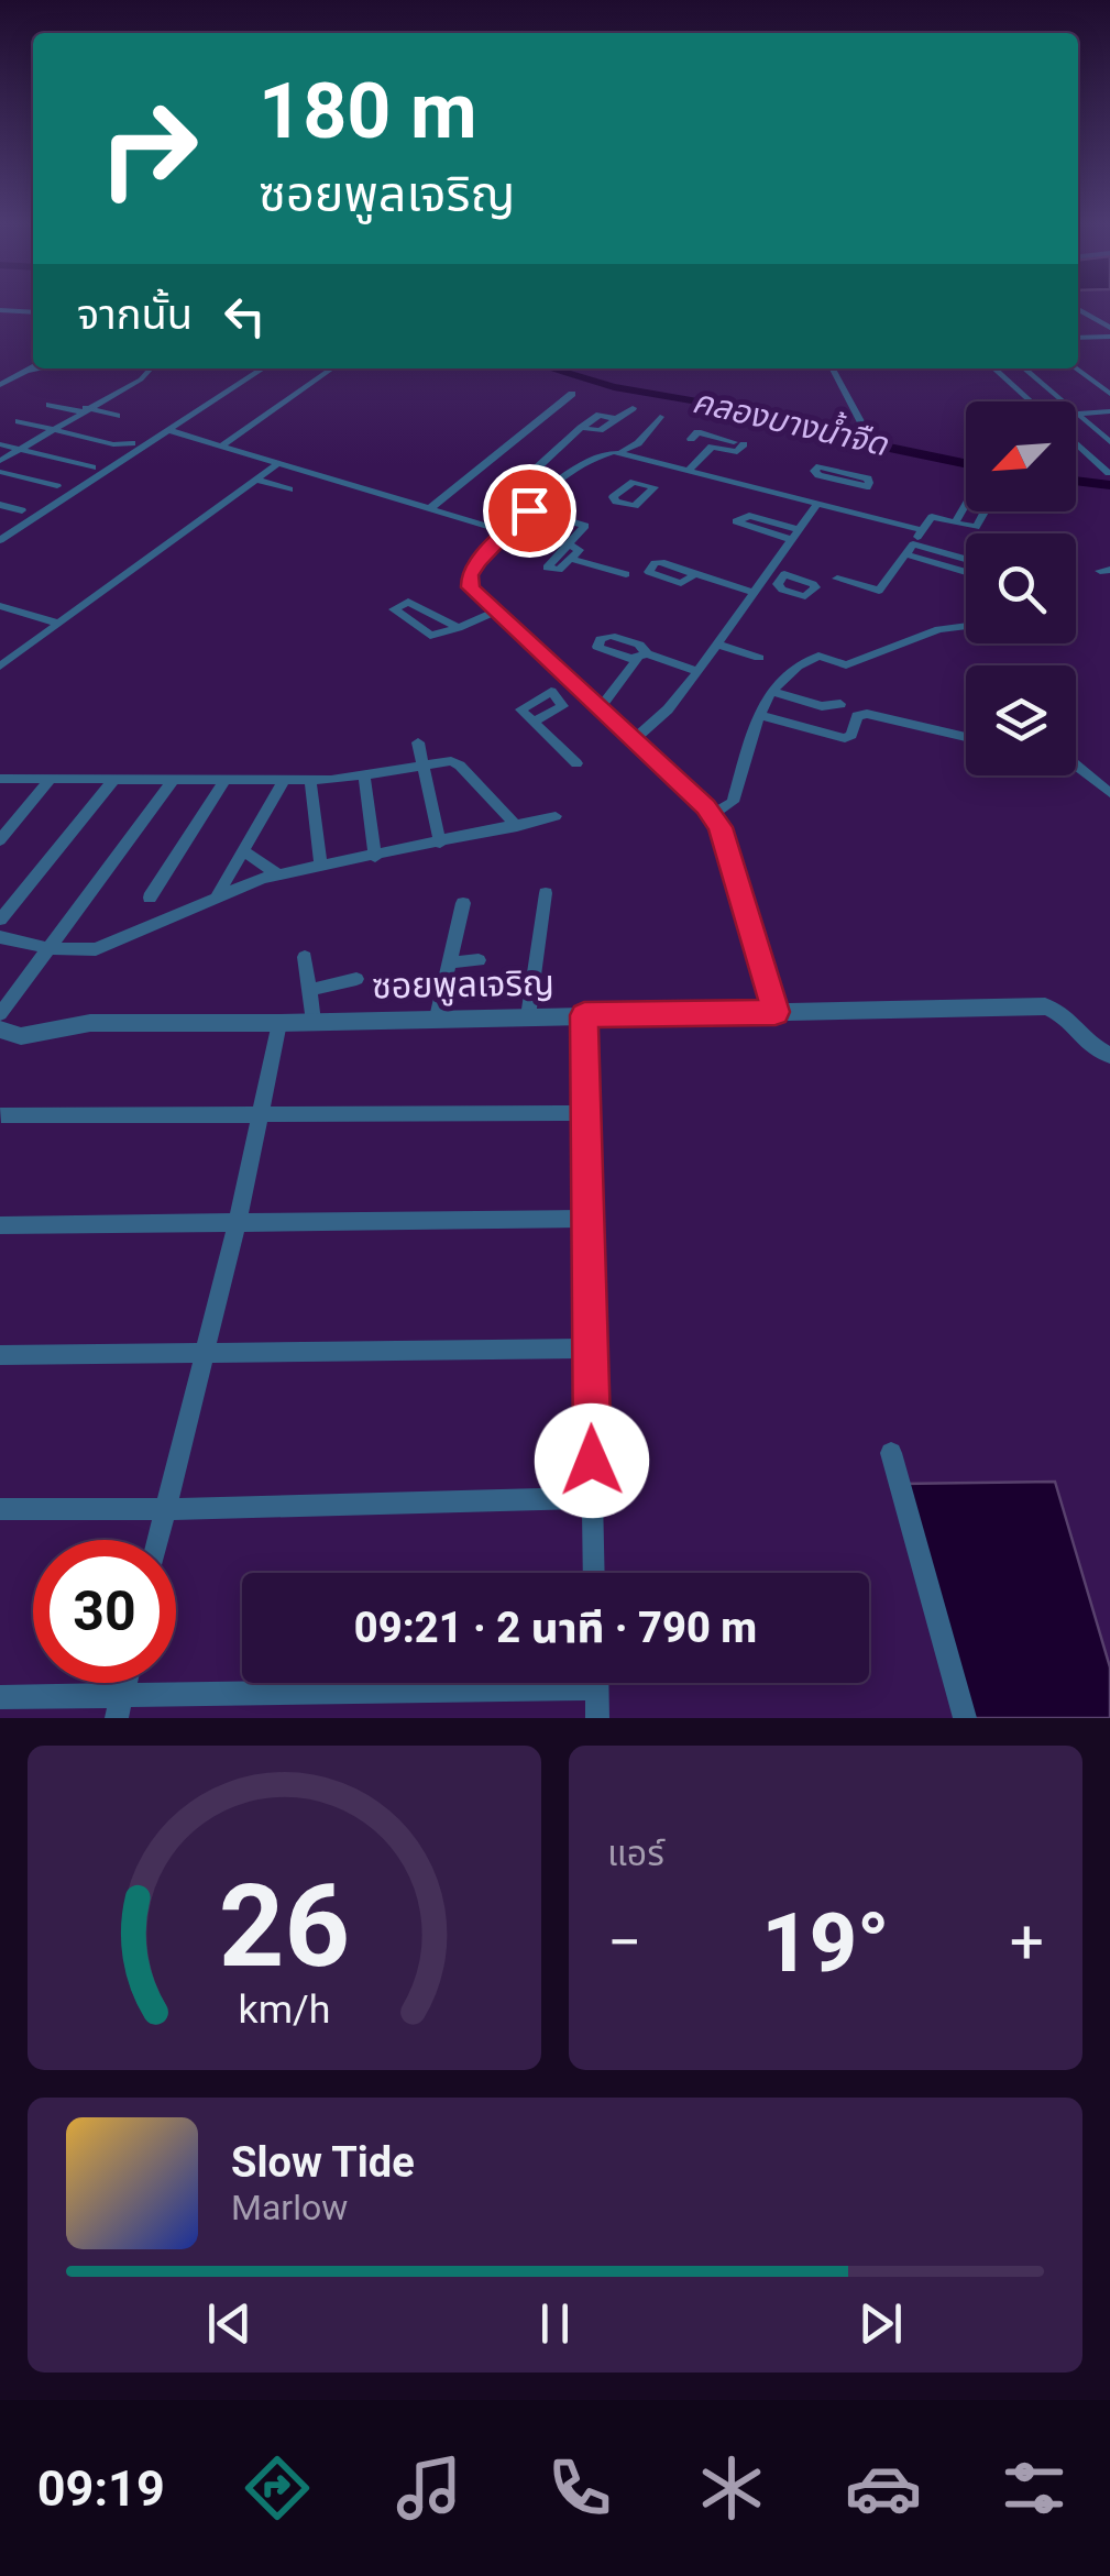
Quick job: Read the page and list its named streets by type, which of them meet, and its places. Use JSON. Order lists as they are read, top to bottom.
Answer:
{
  "streets": {
    "street": ["ซอยพูลเจริญ"]
  },
  "water": ["คลองบางน้ำจืด"],
  "north": "bottom left",
  "page": {
    "turn": ["180 m", "ซอยพูลเจริญ"],
    "then": "จากนั้น",
    "limit": "30",
    "trip": "09:21 · 2 นาที · 790 m",
    "tile": "แอร์",
    "heat": ["−", "19°", "+"],
    "song": ["Slow Tide", "Marlow"],
    "tabs": "09:19",
    "gauge": ["26", "km/h"]
  }
}
